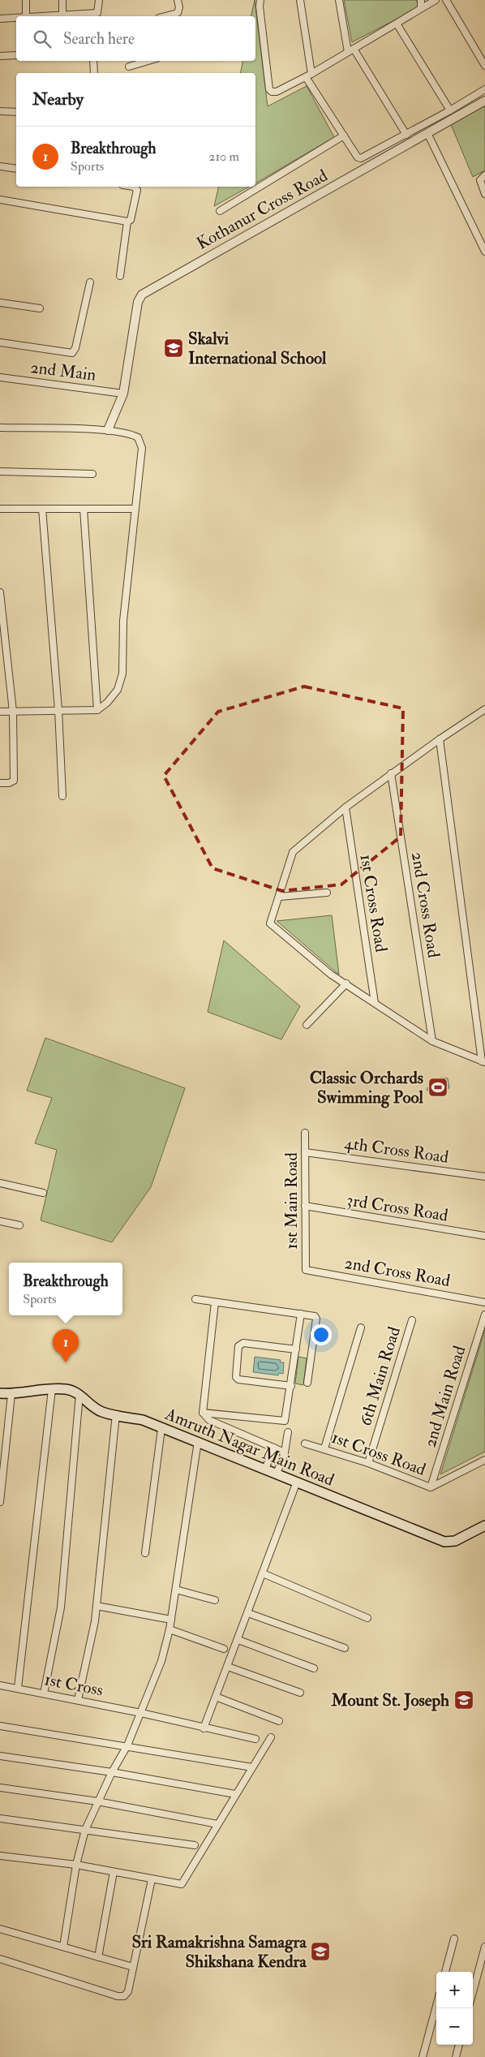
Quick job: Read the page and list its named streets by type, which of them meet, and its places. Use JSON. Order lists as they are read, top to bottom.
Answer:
{
  "streets": {
    "main road": ["Amruth Nagar Main Road"],
    "street": [
      "Kothanur Cross Road",
      "2nd Main",
      "1st Cross Road",
      "2nd Cross Road",
      "4th Cross Road",
      "1st Main Road",
      "3rd Cross Road",
      "6th Main Road",
      "2nd Main Road",
      "1st Cross"
    ]
  },
  "crossings": [
    ["Kothanur Cross Road", "2nd Main"],
    ["1st Cross Road", "6th Main Road"],
    ["1st Cross Road", "2nd Main Road"],
    ["2nd Cross Road", "1st Main Road"],
    ["4th Cross Road", "1st Main Road"],
    ["1st Main Road", "3rd Cross Road"]
  ],
  "places": {
    "school or university": ["Skalvi International School", "Mount St. Joseph", "Sri Ramakrishna Samagra Shikshana Kendra"],
    "sports": ["Classic Orchards Swimming Pool"]
  },
  "page": {
    "search": "Search here",
    "heading": "Nearby",
    "list": [
      {
        "mark": "1",
        "name": "Breakthrough",
        "note": "Sports",
        "value": "210 m"
      }
    ],
    "popup": ["Breakthrough", "Sports"],
    "pins": "1",
    "map_buttons": ["+", "−"]
  }
}
